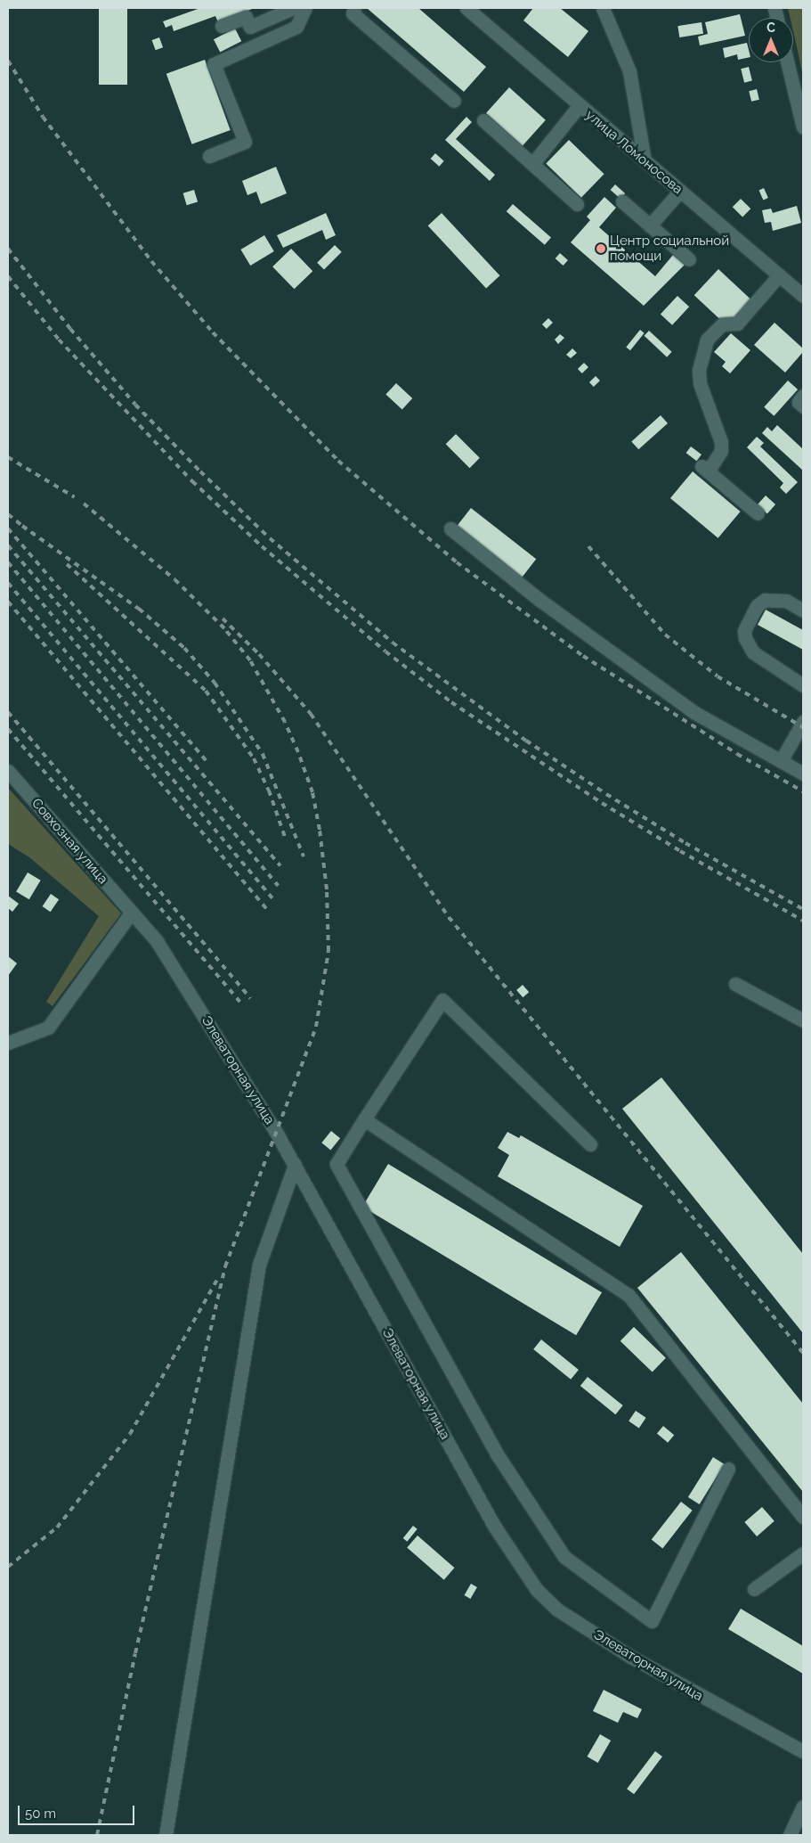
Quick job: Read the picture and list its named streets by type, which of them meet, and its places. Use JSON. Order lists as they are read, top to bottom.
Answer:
{
  "streets": {
    "street": ["улица Ломоносова", "Совхозная улица", "Элеваторная улица"]
  },
  "crossings": [
    ["Совхозная улица", "Элеваторная улица"]
  ],
  "places": ["Центр социальной помощи"],
  "scale_bar": "50 m",
  "north": "top"
}
